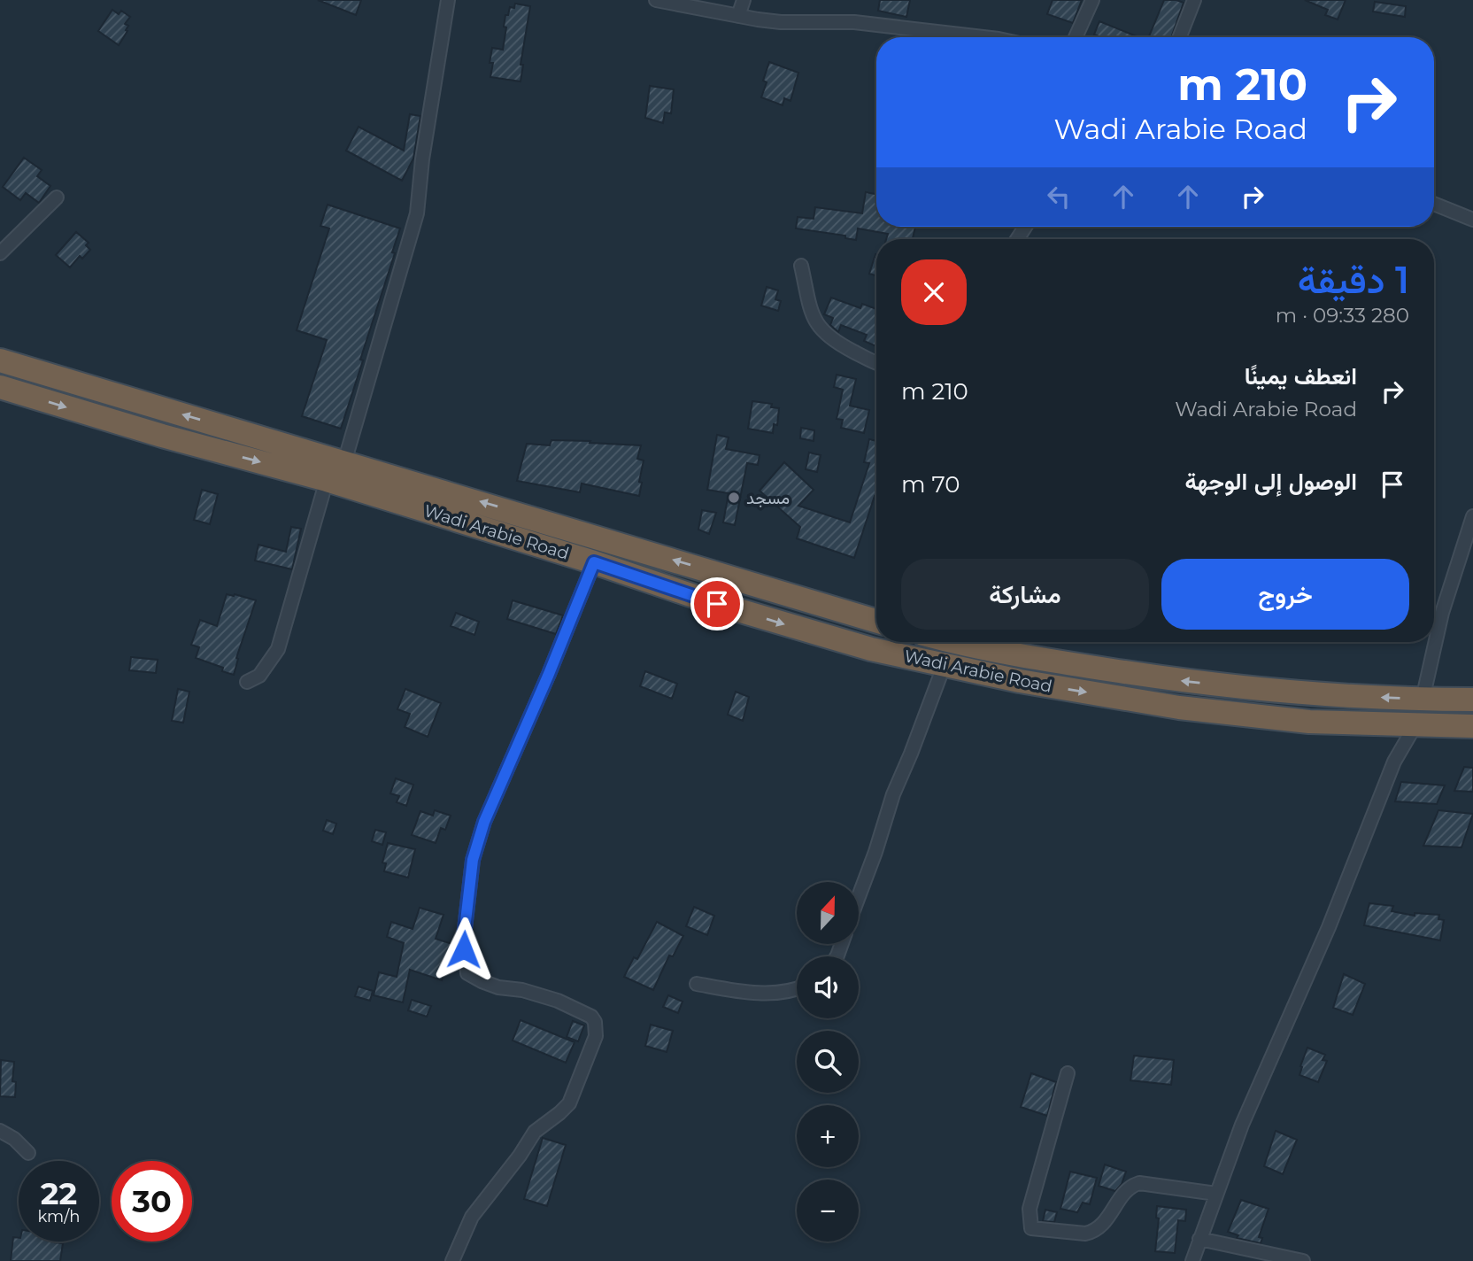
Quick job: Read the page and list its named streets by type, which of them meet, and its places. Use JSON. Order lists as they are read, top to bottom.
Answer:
{
  "streets": {
    "highway": ["Wadi Arabie Road"]
  },
  "places": ["مسجد"],
  "north": "top",
  "page": {
    "turn": ["210 m", "Wadi Arabie Road"],
    "heading": ["1 دقيقة", "280 m · 09:33"],
    "list": [
      {
        "name": "انعطف يمينًا",
        "note": "Wadi Arabie Road",
        "value": "210 m"
      },
      {
        "name": "الوصول إلى الوجهة",
        "value": "70 m"
      }
    ],
    "buttons": ["خروج", "مشاركة"],
    "map_buttons": ["+", "−"],
    "speed": "22 km/h",
    "limit": "30"
  }
}
